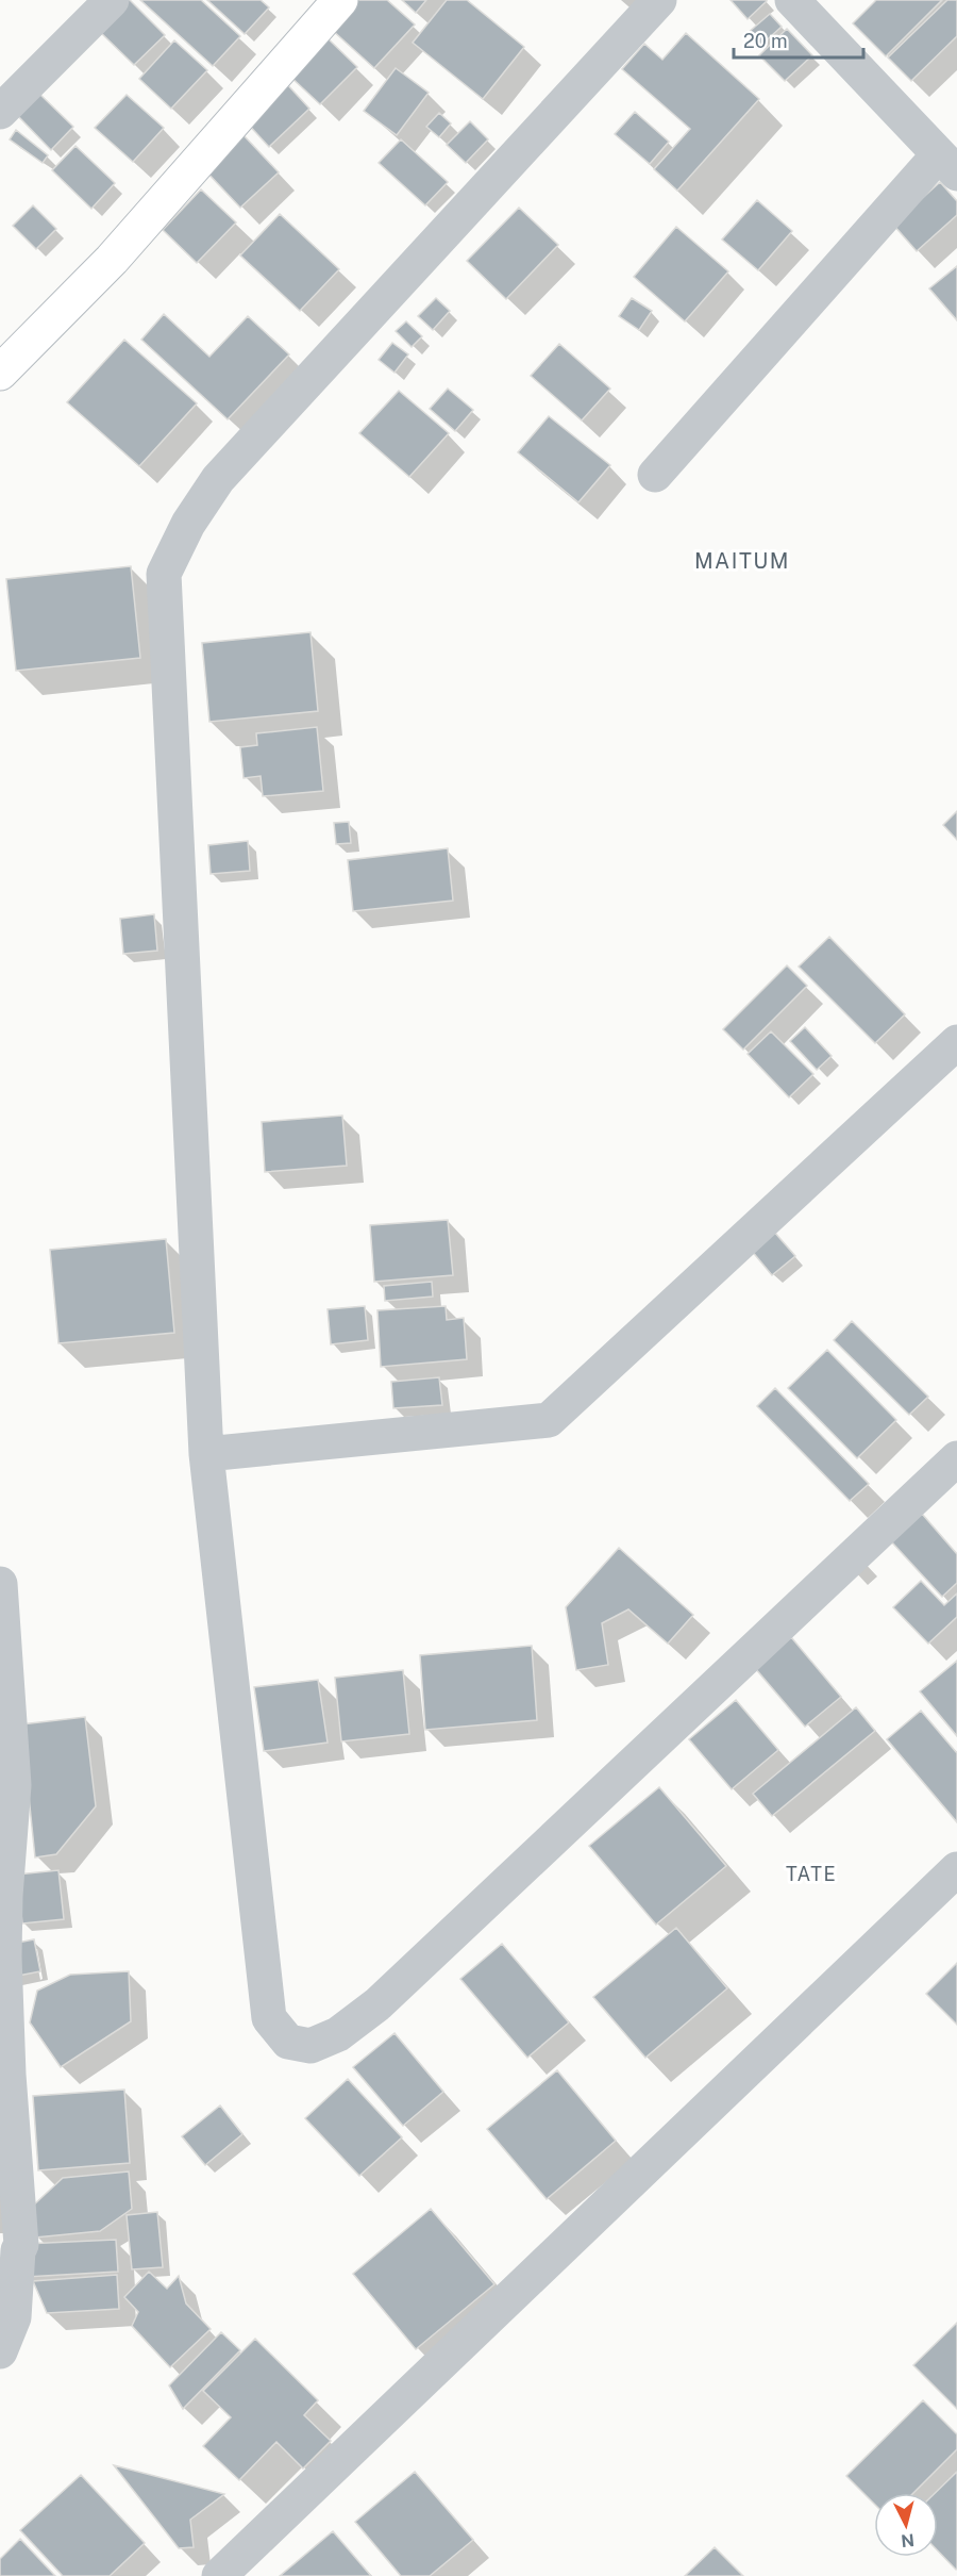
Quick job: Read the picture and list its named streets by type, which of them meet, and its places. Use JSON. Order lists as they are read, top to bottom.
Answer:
{
  "districts": ["MAITUM", "TATE"],
  "scale_bar": "20 m",
  "north": "bottom"
}
